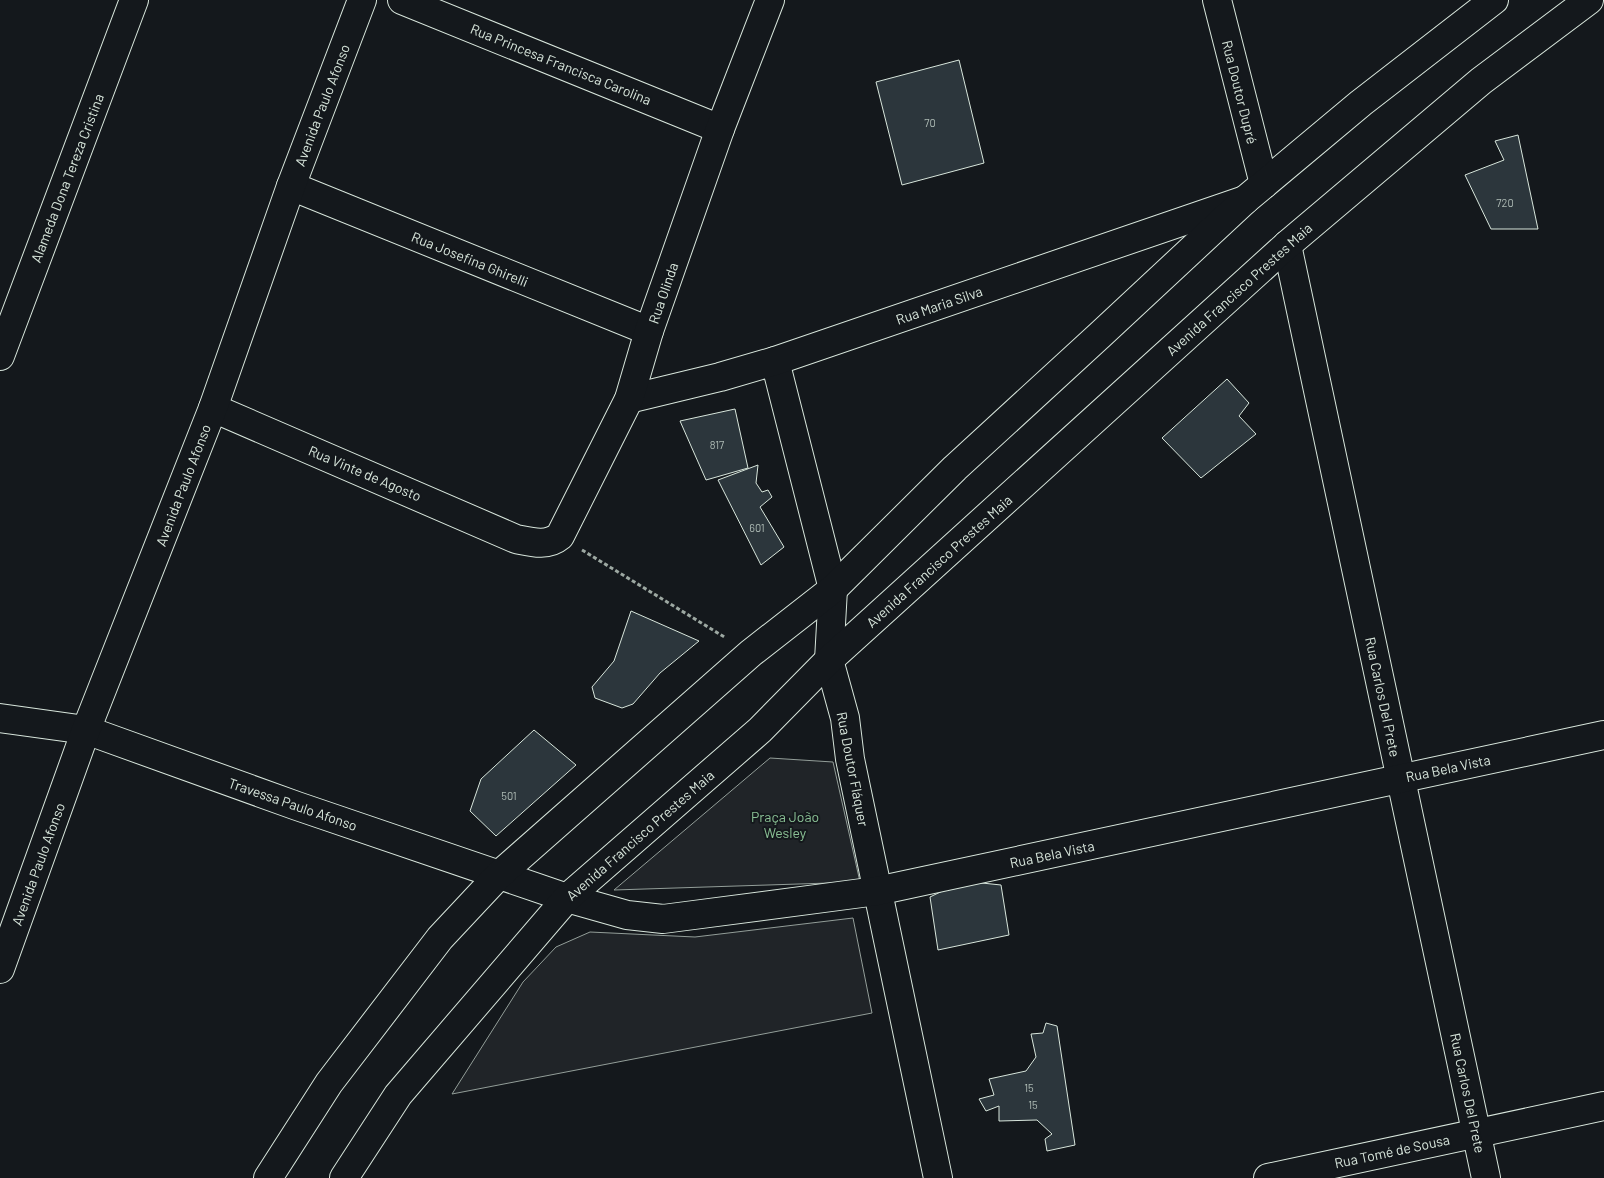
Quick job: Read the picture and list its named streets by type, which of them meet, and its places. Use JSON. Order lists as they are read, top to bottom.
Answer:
{
  "streets": {
    "street": [
      "Rua Princesa Francisca Carolina",
      "Rua Doutor Dupré",
      "Avenida Paulo Afonso",
      "Alameda Dona Tereza Cristina",
      "Rua Josefina Ghirelli",
      "Avenida Francisco Prestes Maia",
      "Rua Olinda",
      "Rua Maria Silva",
      "Rua Vinte de Agosto",
      "Rua Carlos Del Prete",
      "Rua Bela Vista",
      "Rua Doutor Fláquer",
      "Travessa Paulo Afonso",
      "Rua Tomé de Sousa"
    ]
  },
  "crossings": [
    ["Rua Princesa Francisca Carolina", "Rua Olinda"],
    ["Rua Doutor Dupré", "Rua Maria Silva"],
    ["Avenida Paulo Afonso", "Rua Josefina Ghirelli"],
    ["Avenida Paulo Afonso", "Rua Vinte de Agosto"],
    ["Avenida Paulo Afonso", "Travessa Paulo Afonso"],
    ["Rua Josefina Ghirelli", "Rua Olinda"],
    ["Avenida Francisco Prestes Maia", "Rua Carlos Del Prete"],
    ["Avenida Francisco Prestes Maia", "Rua Bela Vista"],
    ["Avenida Francisco Prestes Maia", "Rua Doutor Fláquer"],
    ["Rua Olinda", "Rua Maria Silva"],
    ["Rua Olinda", "Rua Vinte de Agosto"],
    ["Rua Maria Silva", "Rua Doutor Fláquer"],
    ["Rua Carlos Del Prete", "Rua Bela Vista"],
    ["Rua Carlos Del Prete", "Rua Tomé de Sousa"],
    ["Rua Bela Vista", "Rua Doutor Fláquer"],
    ["Rua Bela Vista", "Travessa Paulo Afonso"]
  ],
  "parks": ["Praça João Wesley"],
  "house_numbers": [
    "70",
    "720",
    "817",
    "601",
    "501",
    "15",
    "15"
  ]
}
